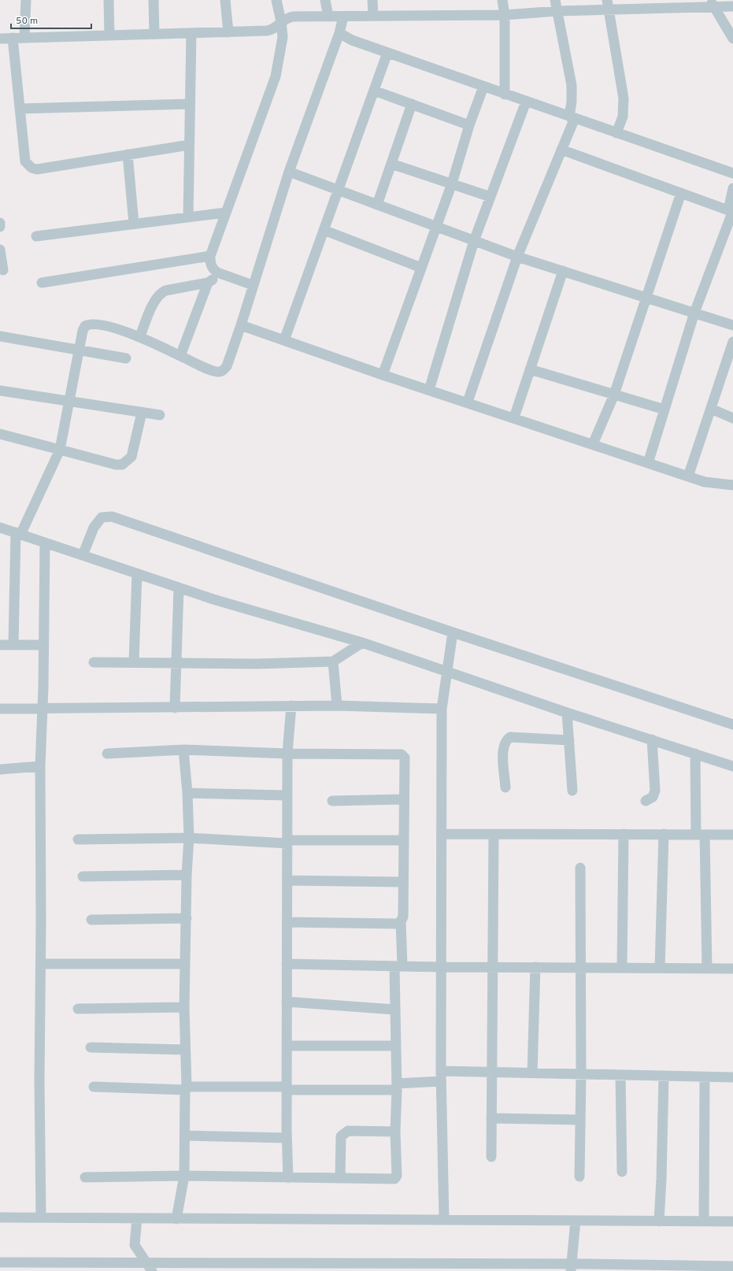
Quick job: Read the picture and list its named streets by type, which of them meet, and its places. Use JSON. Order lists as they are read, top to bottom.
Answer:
{
  "scale_bar": "50 m"
}
